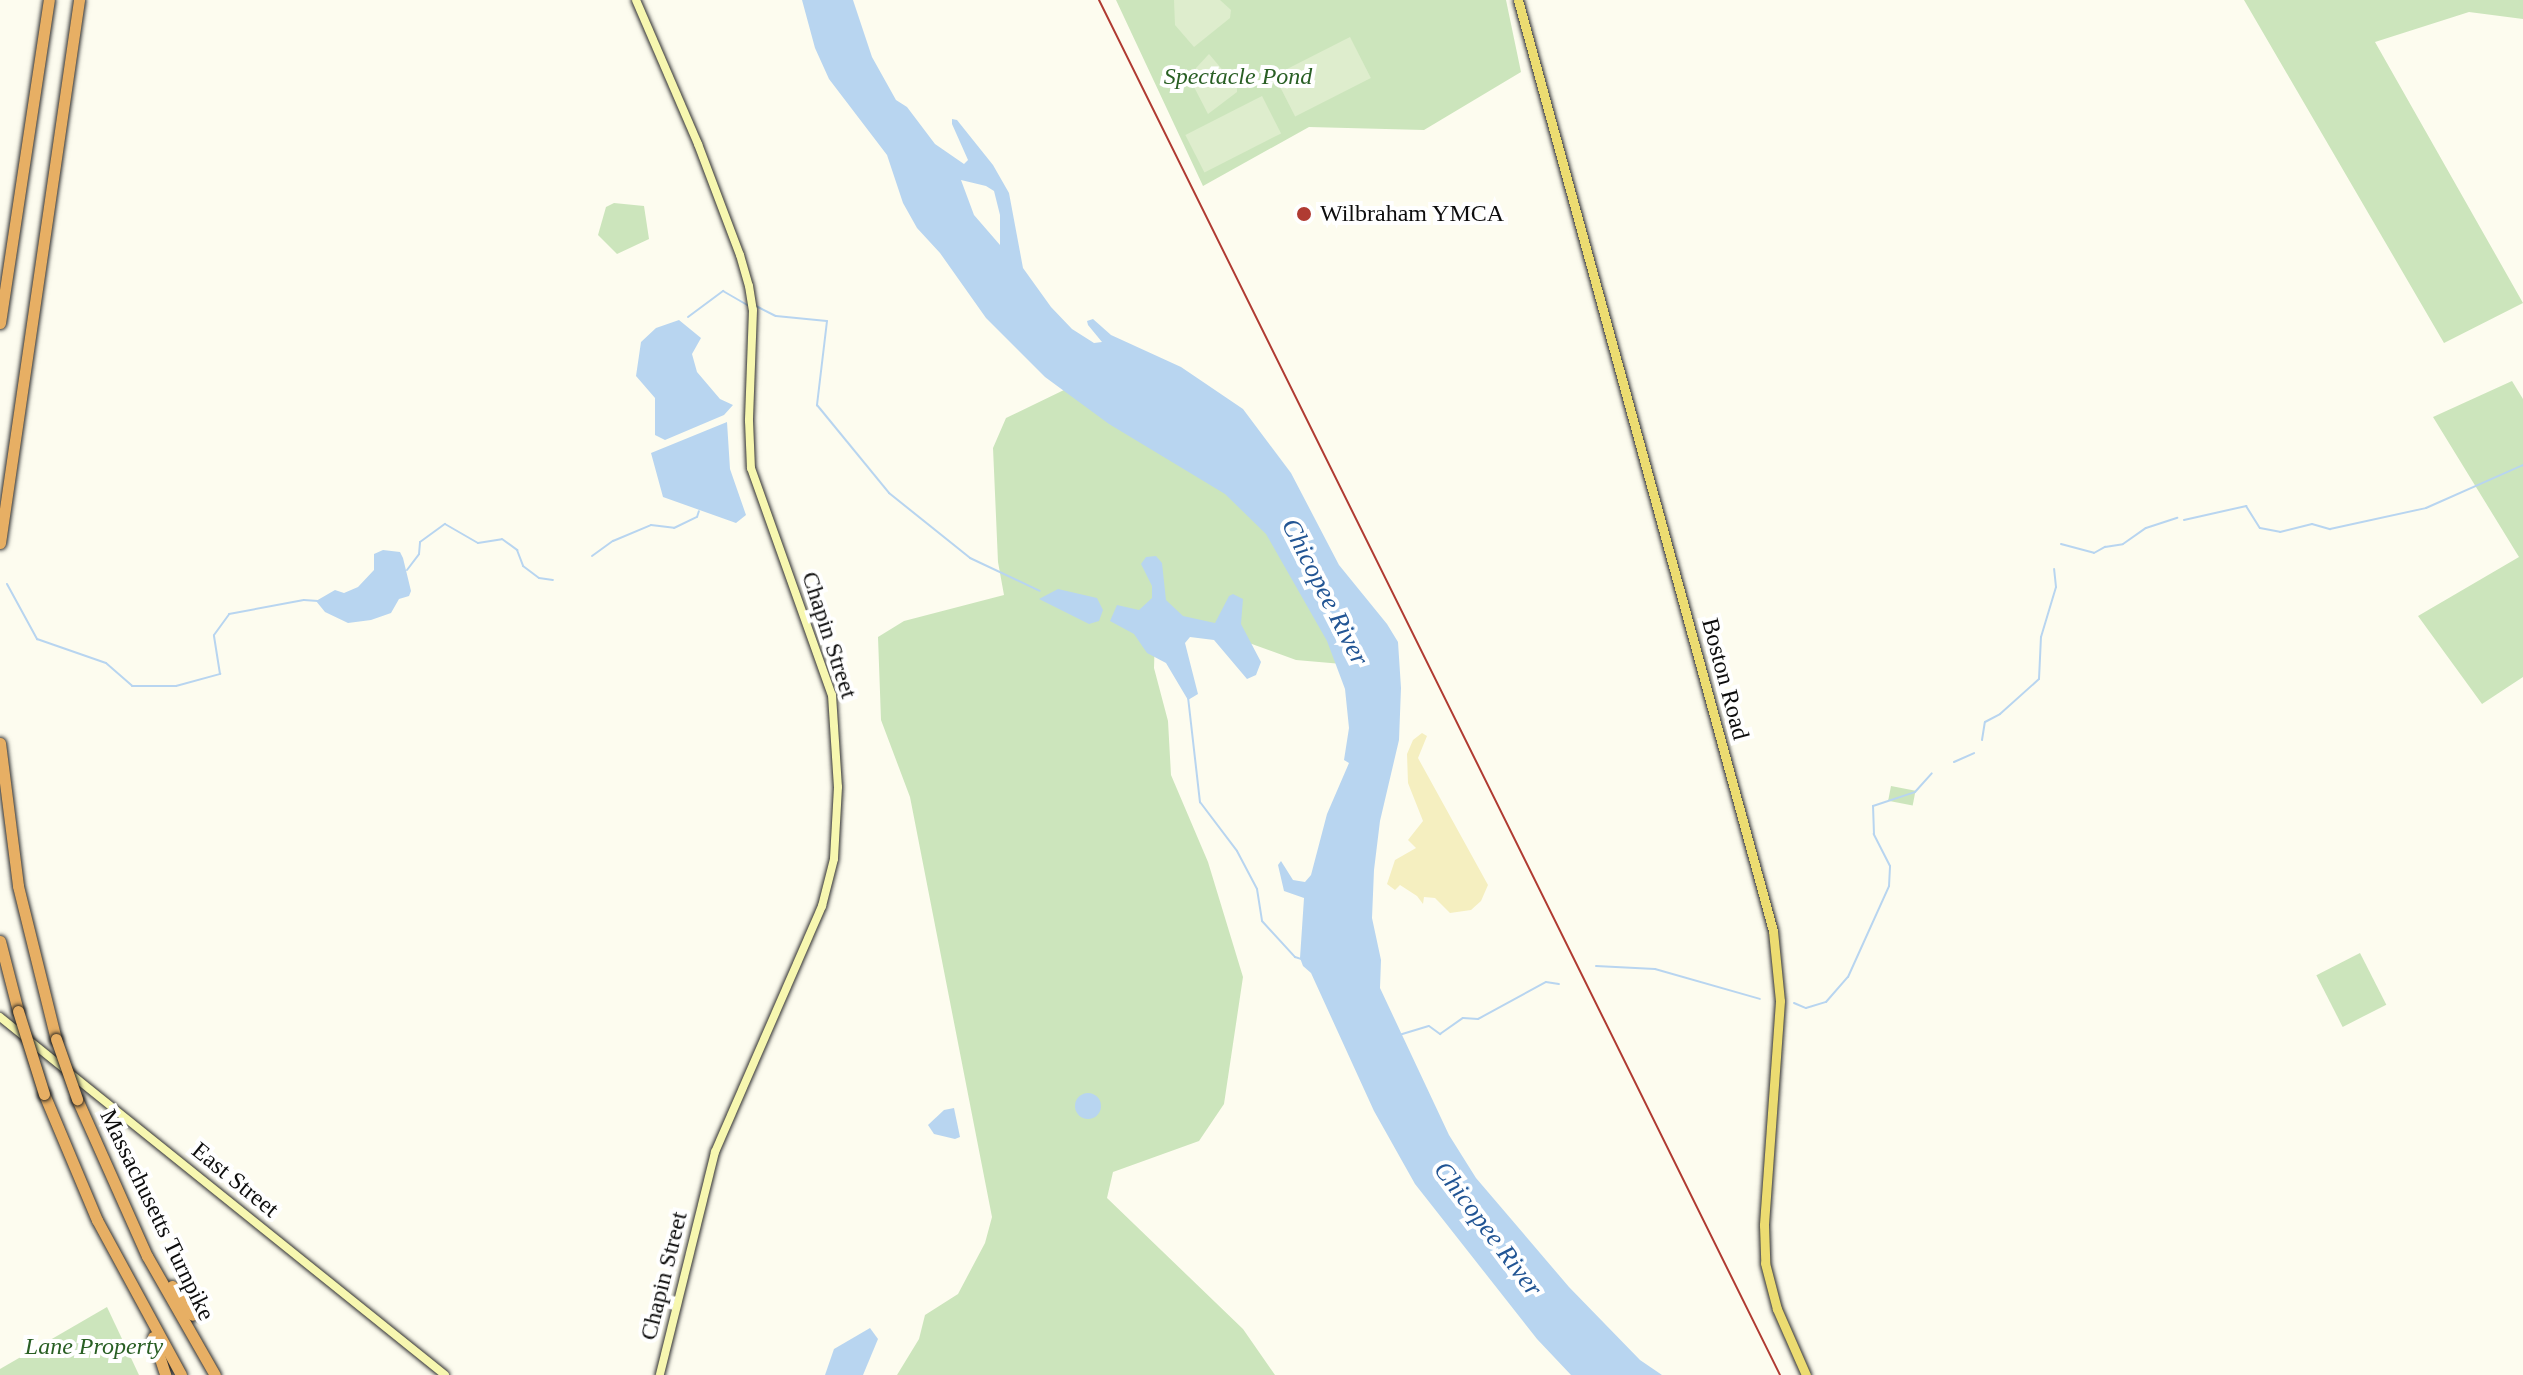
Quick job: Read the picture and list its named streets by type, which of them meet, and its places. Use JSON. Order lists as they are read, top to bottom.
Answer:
{
  "streets": {
    "highway": ["Massachusetts Turnpike"],
    "main road": ["Chapin Street", "Boston Road", "East Street"]
  },
  "water": ["Chicopee River"],
  "parks": ["Spectacle Pond", "Lane Property"],
  "places": ["Wilbraham YMCA"]
}
